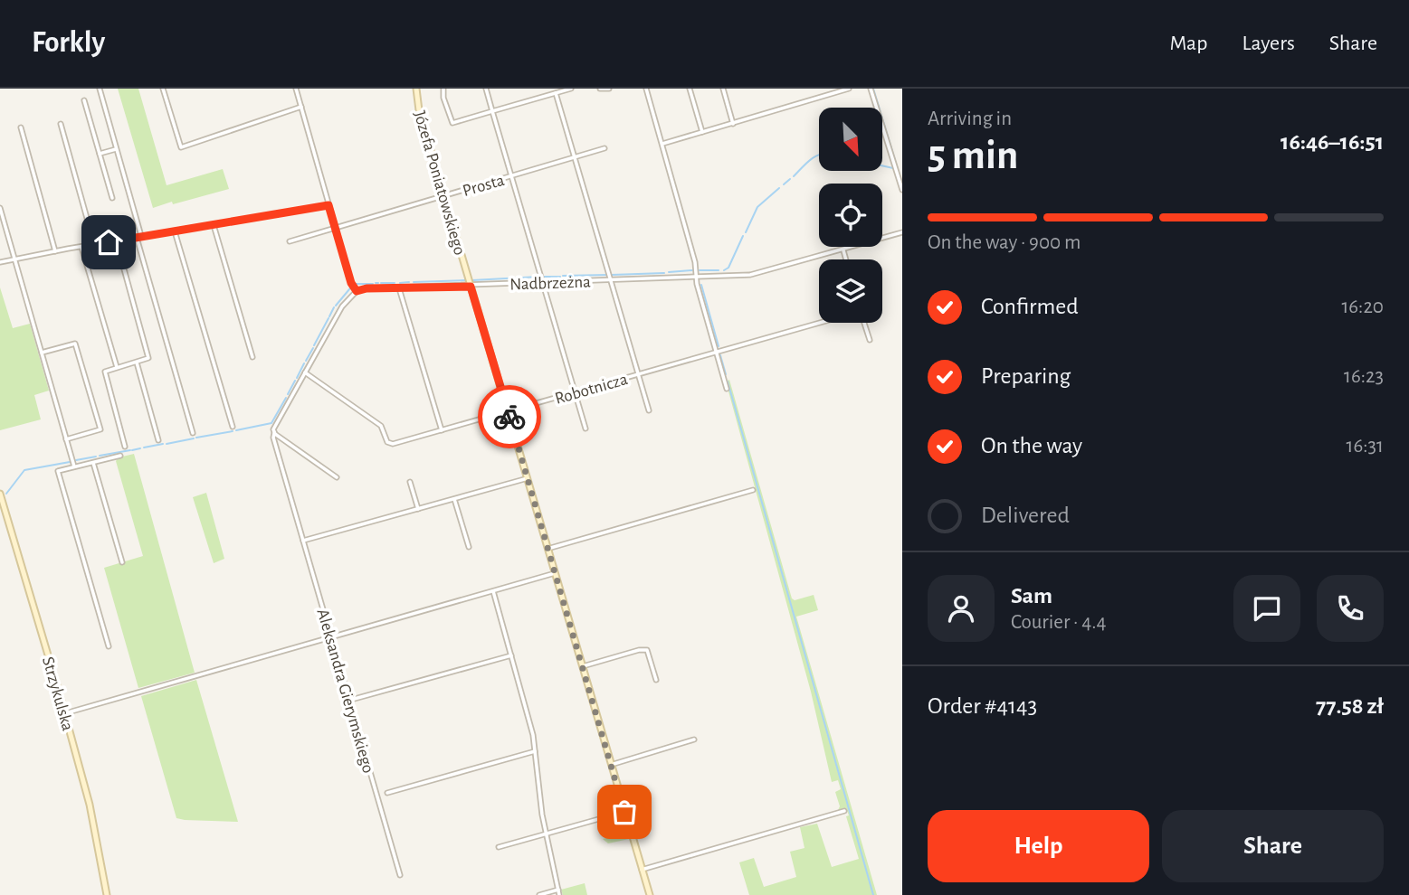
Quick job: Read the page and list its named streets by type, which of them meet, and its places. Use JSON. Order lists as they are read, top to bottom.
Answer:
{
  "streets": {
    "street": [
      "Józefa Poniatowskiego",
      "Prosta",
      "Nadbrzeżna",
      "Robotnicza",
      "Aleksandra Gierymskiego",
      "Strzykulska"
    ]
  },
  "crossings": [
    ["Józefa Poniatowskiego", "Prosta"],
    ["Józefa Poniatowskiego", "Nadbrzeżna"],
    ["Józefa Poniatowskiego", "Robotnicza"]
  ],
  "north": "bottom right",
  "page": {
    "header": "Forkly",
    "nav": ["Map", "Layers", "Share"],
    "heading": ["5 min", "Arriving in", "16:46–16:51"],
    "panel": [
      "Sam",
      "Courier · 4.4",
      "Order #4143",
      "77.58 zł"
    ],
    "bar": "On the way · 900 m",
    "list": [
      ["Confirmed", "16:20"],
      ["Preparing", "16:23"],
      ["On the way", "16:31"],
      "Delivered"
    ],
    "buttons": ["Help", "Share"]
  }
}
